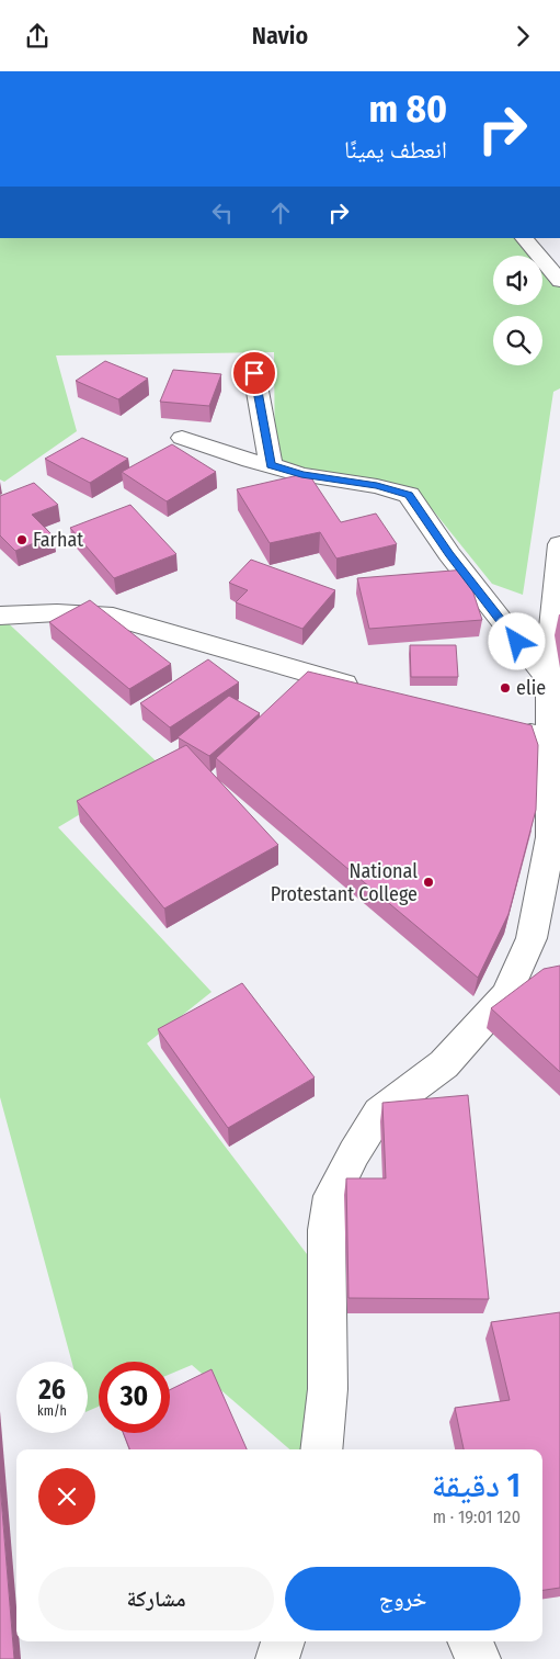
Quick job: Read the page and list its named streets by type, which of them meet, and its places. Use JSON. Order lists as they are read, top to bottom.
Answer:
{
  "places": ["Farhat", "elie", "National Protestant College"],
  "page": {
    "header": "Navio",
    "turn": ["80 m", "انعطف يمينًا"],
    "speed": "26 km/h",
    "limit": "30",
    "heading": ["1 دقيقة", "120 m · 19:01"],
    "buttons": ["خروج", "مشاركة"]
  }
}
